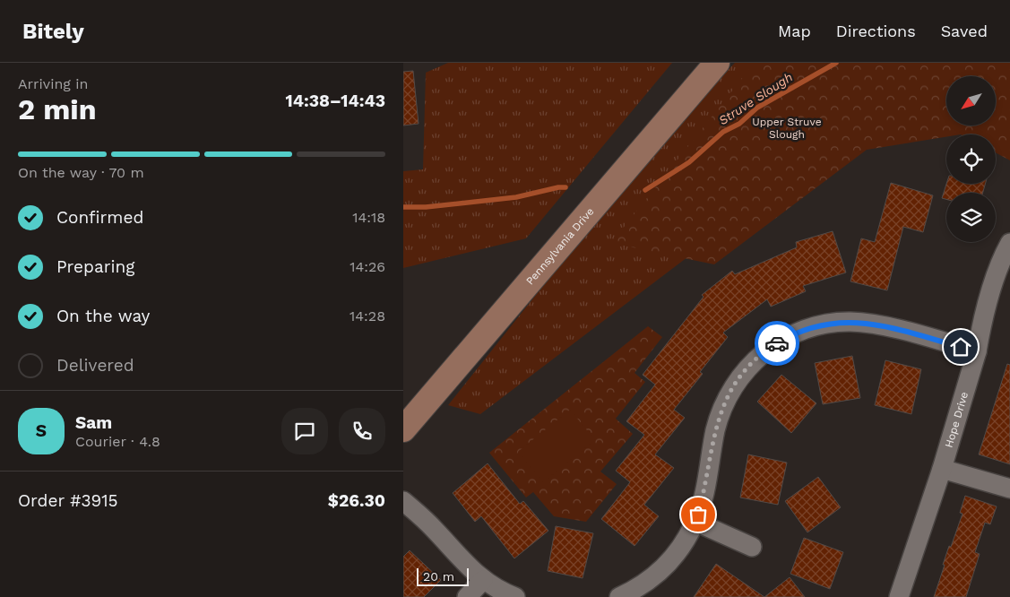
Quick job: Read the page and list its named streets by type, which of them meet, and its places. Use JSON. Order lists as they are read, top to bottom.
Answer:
{
  "streets": {
    "street": ["Pennsylvania Drive", "Hope Drive"]
  },
  "water": ["Struve Slough"],
  "parks": ["Upper Struve Slough"],
  "scale_bar": "20 m",
  "north": "bottom left",
  "page": {
    "header": "Bitely",
    "nav": ["Map", "Directions", "Saved"],
    "heading": ["2 min", "Arriving in", "14:38–14:43"],
    "panel": [
      "Sam",
      "Courier · 4.8",
      "Order #3915",
      "$26.30"
    ],
    "bar": "On the way · 70 m",
    "list": [
      ["Confirmed", "14:18"],
      ["Preparing", "14:26"],
      ["On the way", "14:28"],
      "Delivered"
    ],
    "round": "S",
    "scale": "20 m"
  }
}
